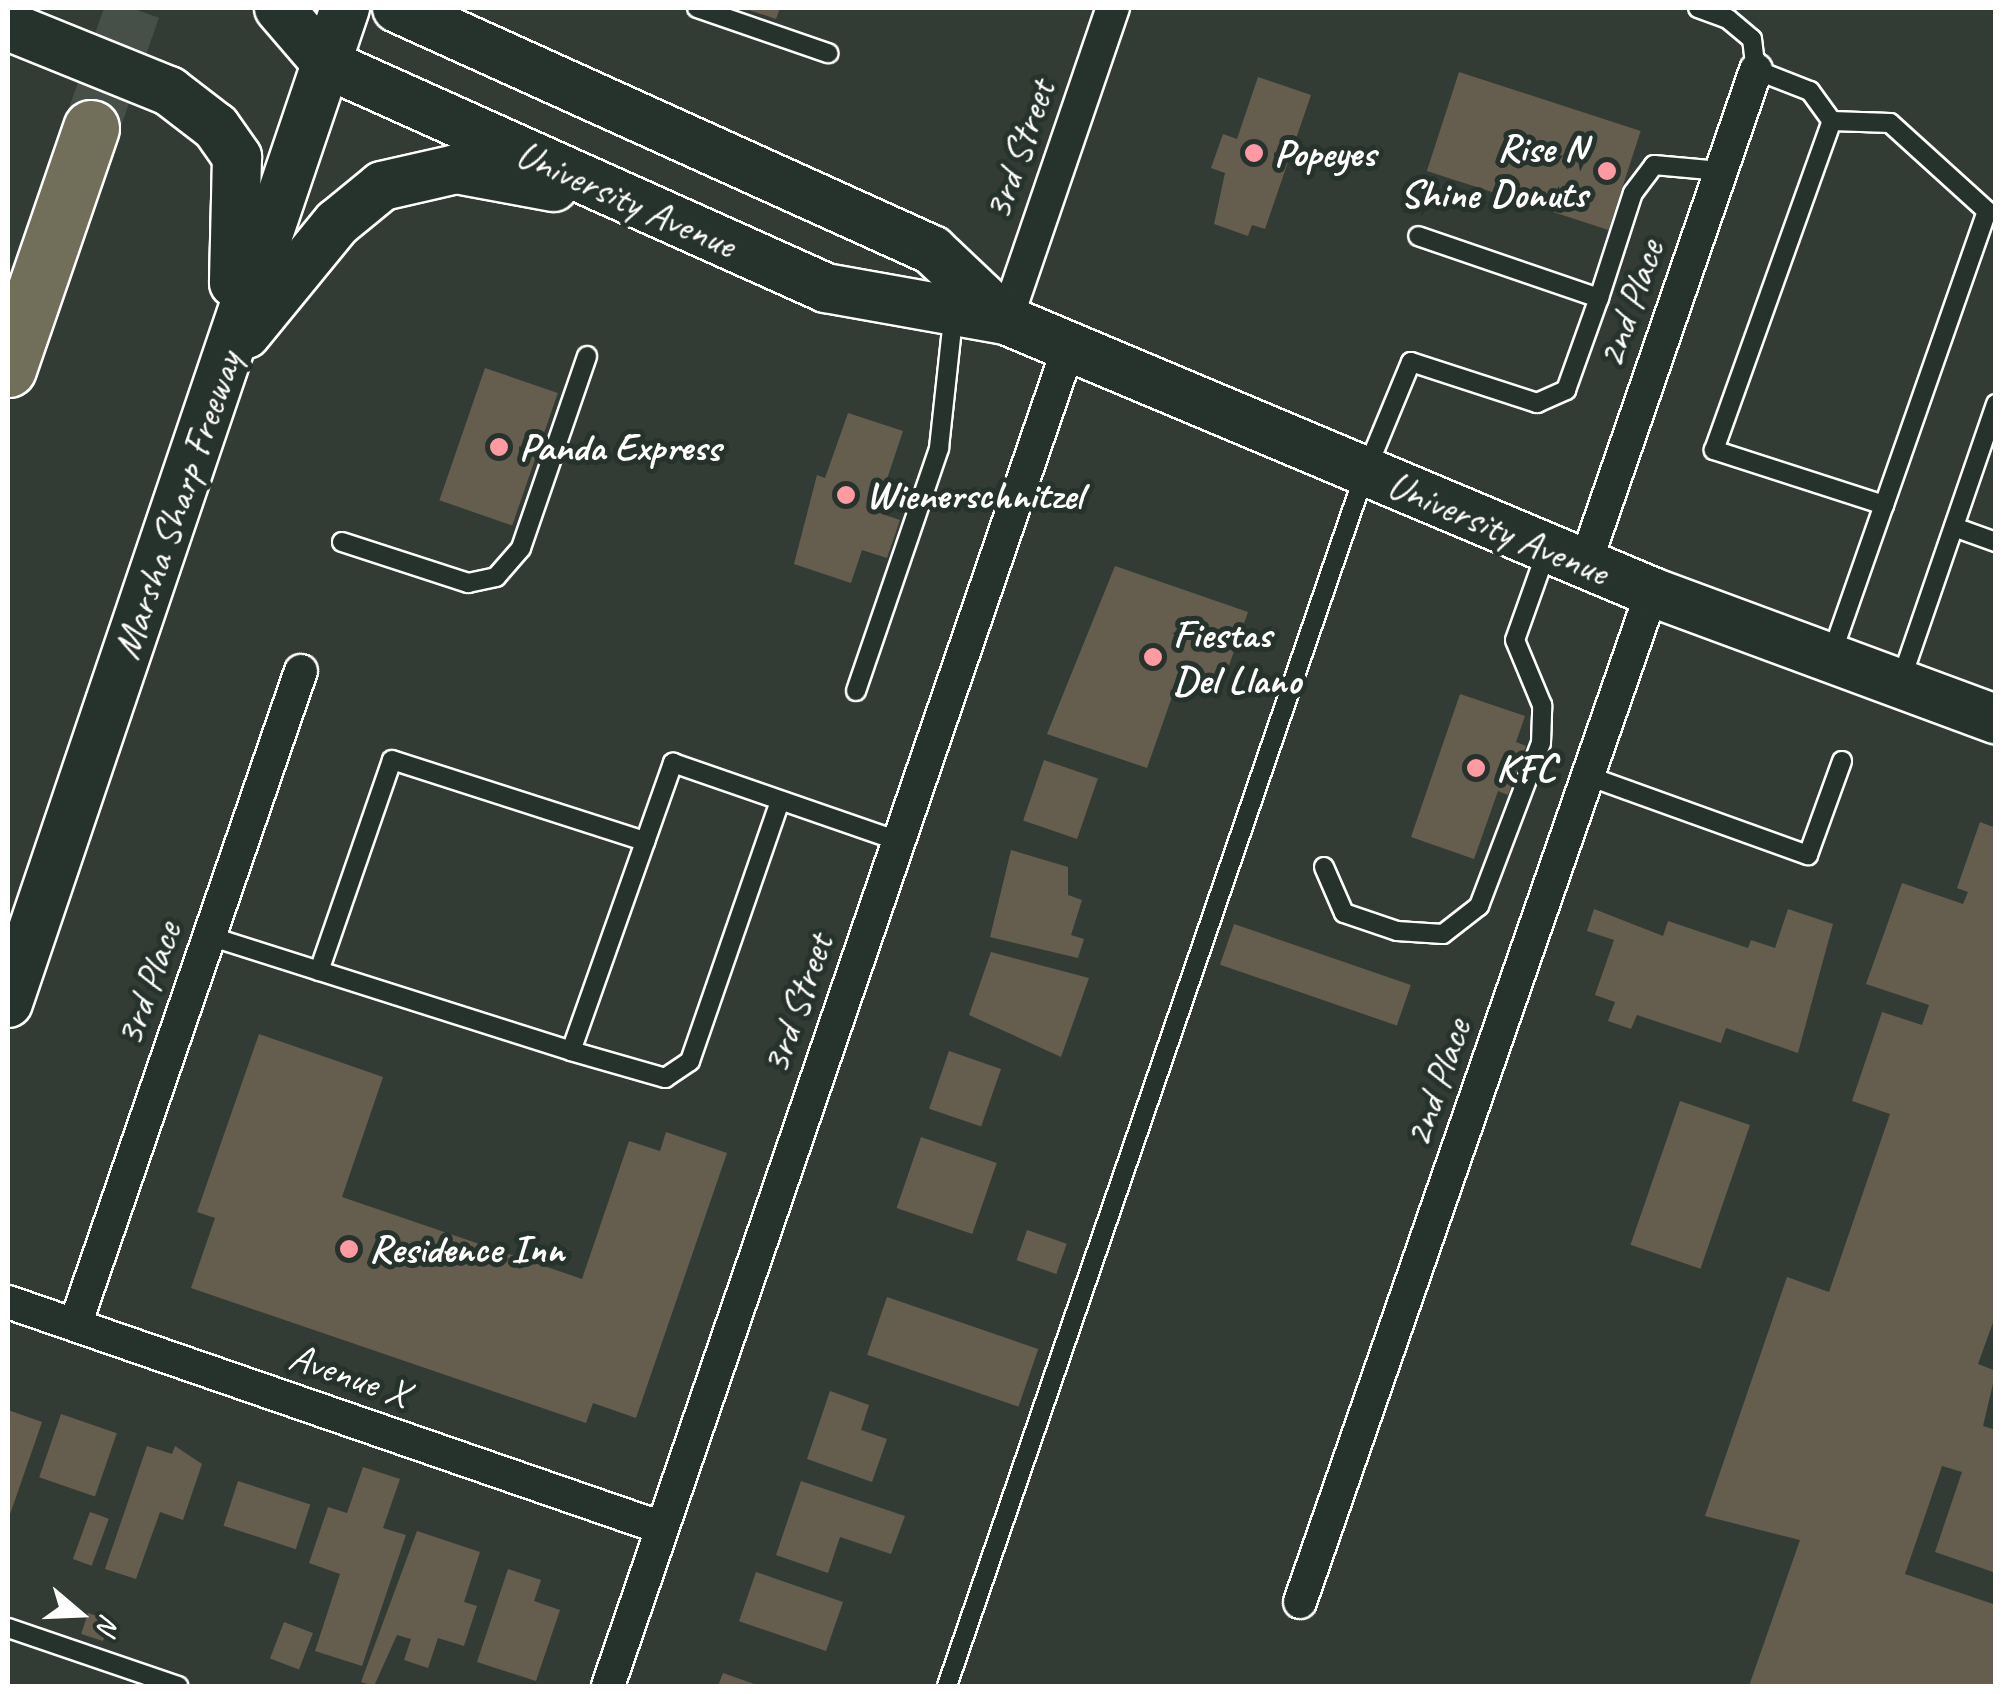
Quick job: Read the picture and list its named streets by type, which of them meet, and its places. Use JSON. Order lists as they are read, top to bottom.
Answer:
{
  "streets": {
    "main road": ["University Avenue", "Marsha Sharp Freeway"],
    "street": [
      "3rd Street",
      "2nd Place",
      "3rd Place",
      "Avenue X"
    ]
  },
  "crossings": [
    ["3rd Street", "University Avenue"],
    ["3rd Street", "Avenue X"],
    ["University Avenue", "2nd Place"],
    ["University Avenue", "Marsha Sharp Freeway"],
    ["3rd Place", "Avenue X"]
  ],
  "places": [
    "Popeyes",
    "Rise N Shine Donuts",
    "Panda Express",
    "Wienerschnitzel",
    "Fiestas Del Llano",
    "KFC",
    "Residence Inn"
  ],
  "north": "right"
}
